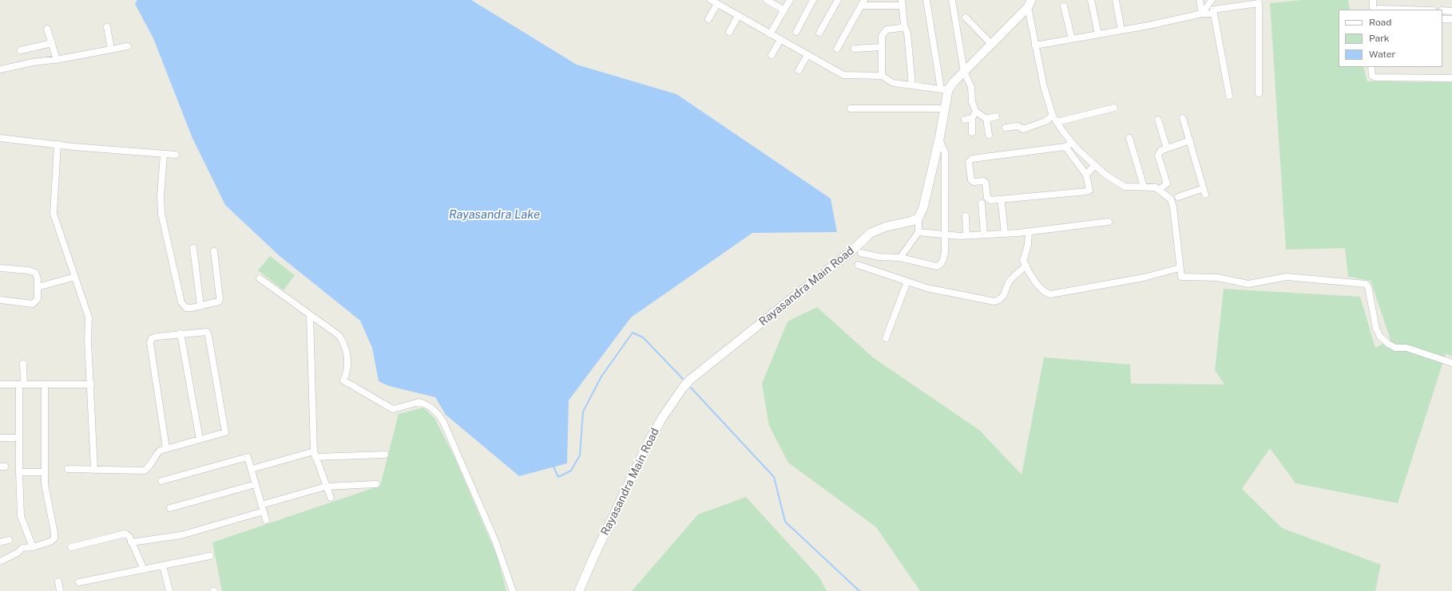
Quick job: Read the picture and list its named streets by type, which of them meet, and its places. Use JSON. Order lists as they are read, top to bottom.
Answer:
{
  "streets": {
    "street": ["Rayasandra Main Road"]
  },
  "water": ["Rayasandra Lake"],
  "legend": ["Road", "Park", "Water"]
}
